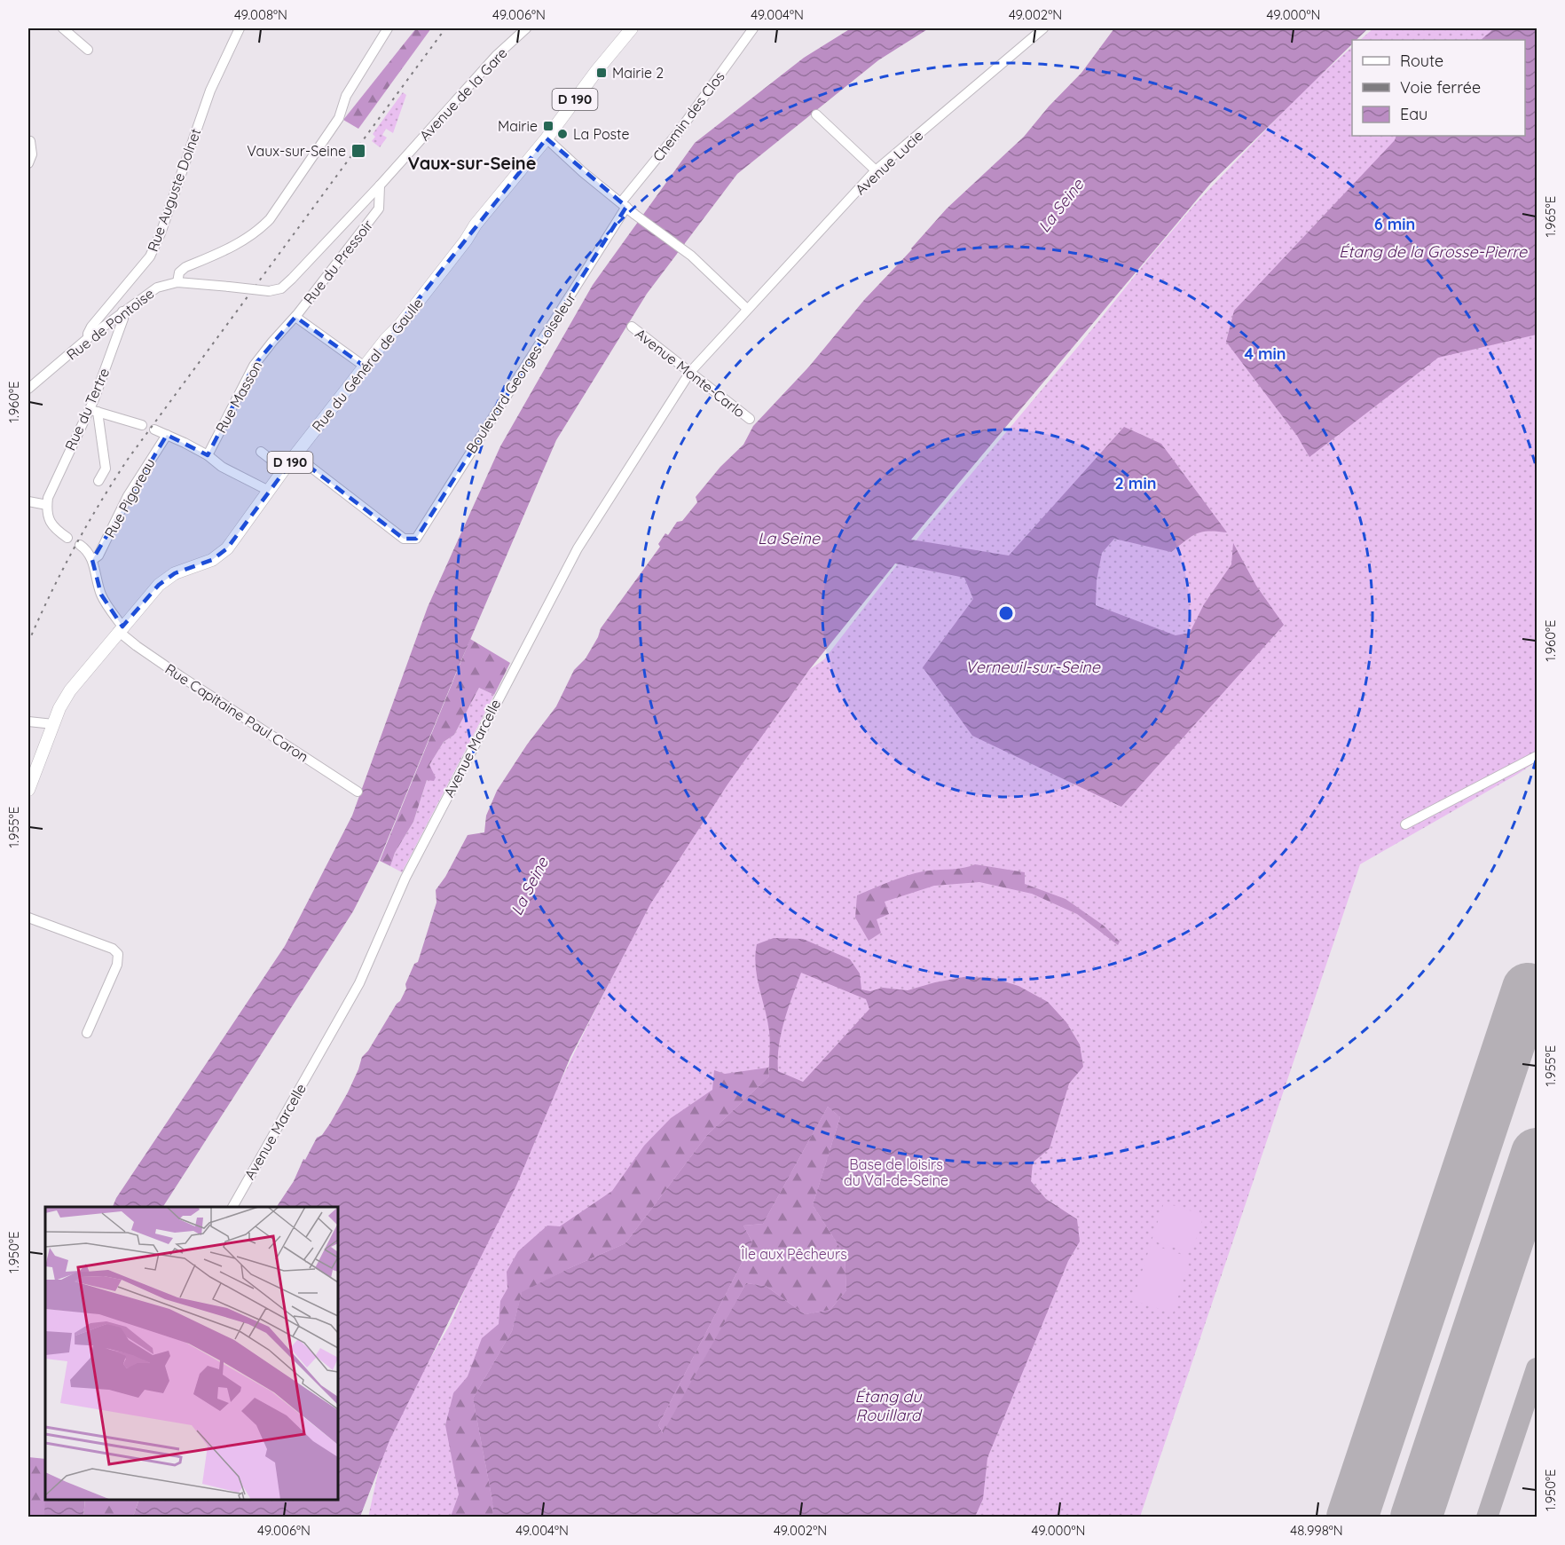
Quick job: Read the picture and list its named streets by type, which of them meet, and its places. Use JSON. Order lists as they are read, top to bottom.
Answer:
{
  "streets": {
    "main road": ["D 190", "Rue du Général de Gaulle"],
    "street": [
      "Avenue de la Gare",
      "Chemin des Clos",
      "Avenue Lucie",
      "Rue Auguste Dolnet",
      "Rue du Pressoir",
      "Rue de Pontoise",
      "Boulevard Georges Loiseleur",
      "Avenue Monte-Carlo",
      "Rue Masson",
      "Rue du Tertre",
      "Rue Pigoreau",
      "Rue Capitaine Paul Caron",
      "Avenue Marcelle"
    ]
  },
  "crossings": [
    ["Avenue de la Gare", "Rue du Pressoir"],
    ["Avenue de la Gare", "Rue de Pontoise"],
    ["Chemin des Clos", "Boulevard Georges Loiseleur"],
    ["Avenue Lucie", "Avenue Marcelle"],
    ["Rue Auguste Dolnet", "Rue de Pontoise"],
    ["Rue du Pressoir", "Rue de Pontoise"],
    ["Rue du Pressoir", "Rue du Général de Gaulle"],
    ["Rue du Pressoir", "Rue Masson"],
    ["Rue de Pontoise", "Rue du Tertre"],
    ["Rue du Général de Gaulle", "Boulevard Georges Loiseleur"],
    ["Rue du Général de Gaulle", "Rue Capitaine Paul Caron"],
    ["Avenue Monte-Carlo", "Avenue Marcelle"]
  ],
  "districts": ["Vaux-sur-Seine"],
  "water": [
    "La Seine",
    "Étang de la Grosse-Pierre",
    "Verneuil-sur-Seine",
    "Étang du Rouillard"
  ],
  "parks": ["Base de loisirs du Val-de-Seine", "Île aux Pêcheurs"],
  "places": {
    "transit": ["Mairie 2", "Mairie", "Vaux-sur-Seine"],
    "other": ["La Poste"]
  },
  "legend": ["Route", "Voie ferrée", "Eau"],
  "coordinates": [
    "49.008°N",
    "49.006°N",
    "49.004°N",
    "49.002°N",
    "49.000°N",
    "1.965°E",
    "1.960°E",
    "1.955°E",
    "1.950°E",
    "48.998°N"
  ],
  "rings": ["6 min", "4 min", "2 min"]
}
